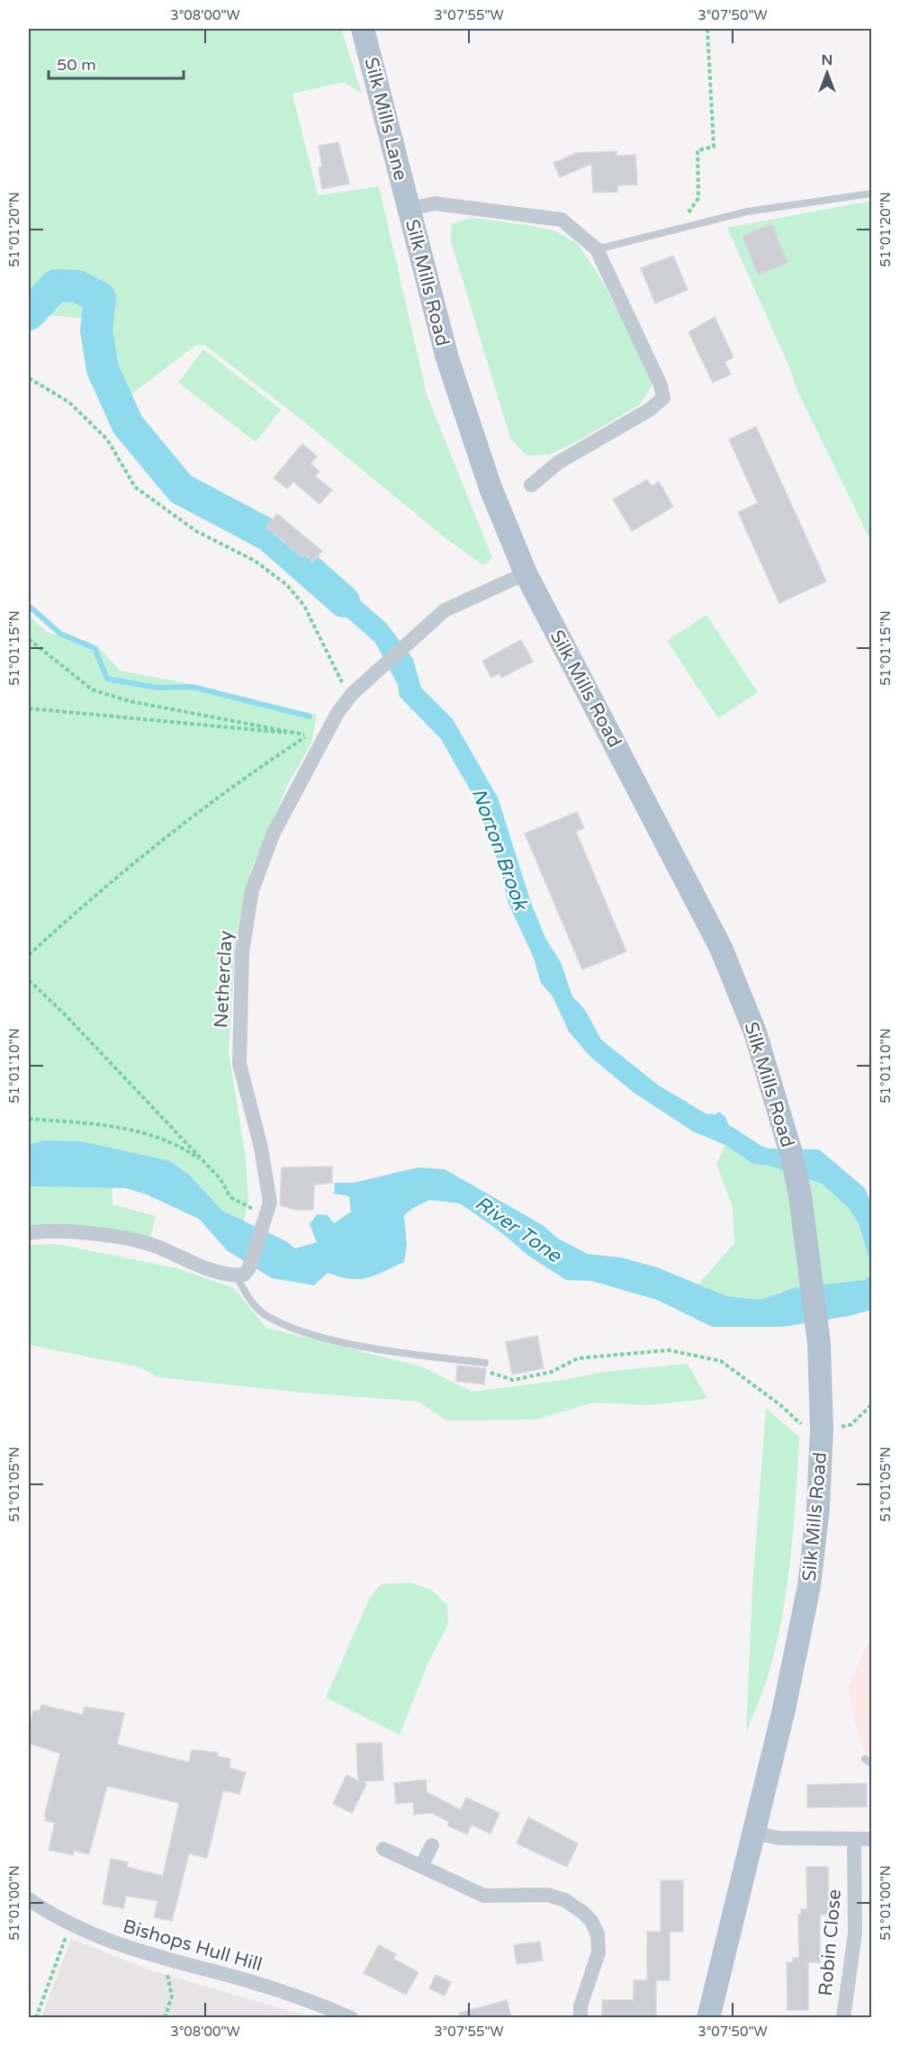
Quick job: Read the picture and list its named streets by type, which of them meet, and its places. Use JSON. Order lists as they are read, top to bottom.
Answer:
{
  "streets": {
    "main road": ["Silk Mills Lane", "Silk Mills Road"],
    "street": ["Netherclay", "Robin Close", "Bishops Hull Hill"]
  },
  "crossings": [
    ["Silk Mills Lane", "Silk Mills Road"],
    ["Silk Mills Road", "Netherclay"]
  ],
  "water": ["Norton Brook", "River Tone"],
  "scale_bar": "50 m",
  "north": "top",
  "coordinates": [
    "3°08'00\"W",
    "3°07'55\"W",
    "3°07'50\"W",
    "51°01'20\"N",
    "51°01'15\"N",
    "51°01'10\"N",
    "51°01'05\"N",
    "51°01'00\"N"
  ]
}
